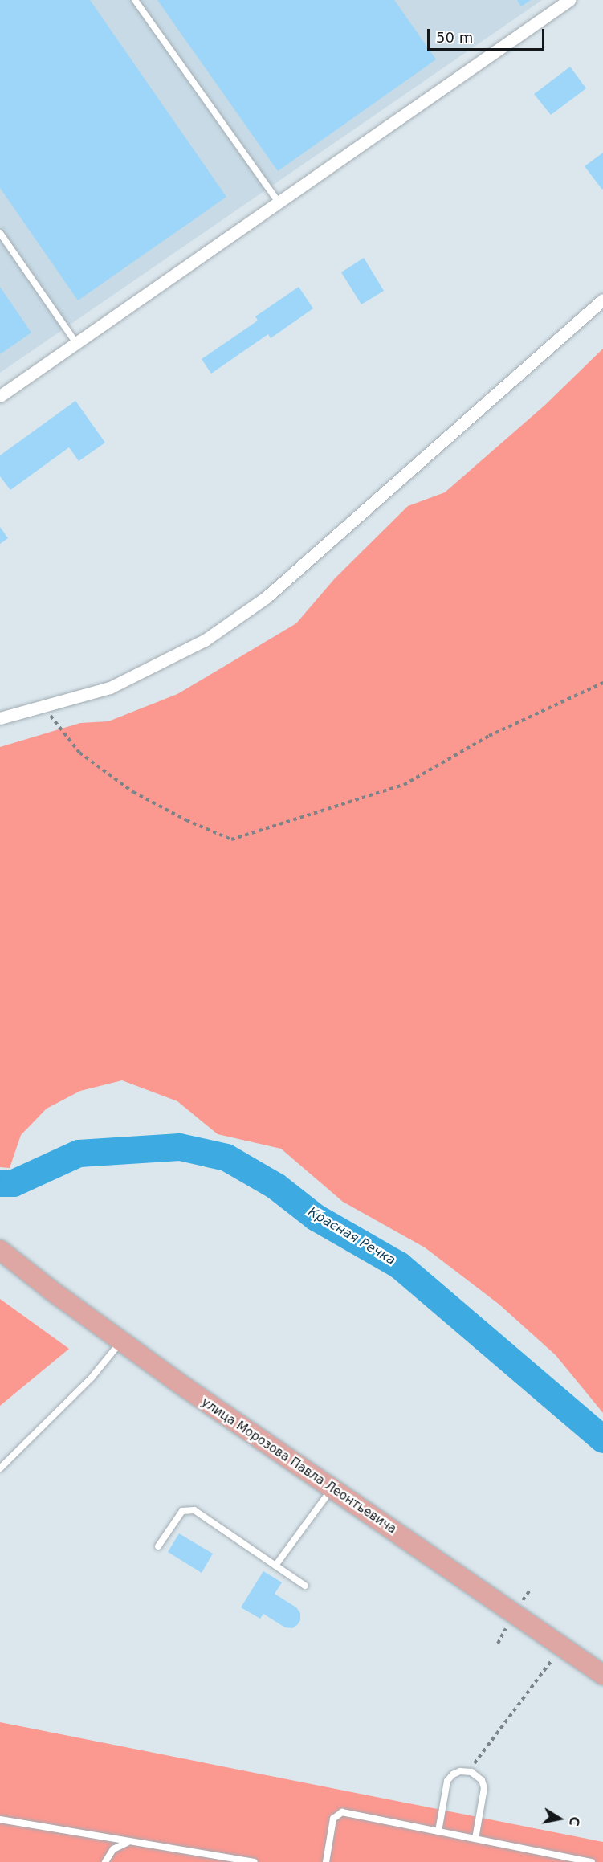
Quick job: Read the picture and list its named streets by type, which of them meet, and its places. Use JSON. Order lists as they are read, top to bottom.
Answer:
{
  "streets": {
    "main road": ["улица Морозова Павла Леонтьевича"]
  },
  "water": ["Красная Речка"],
  "scale_bar": "50 m",
  "north": "right"
}
